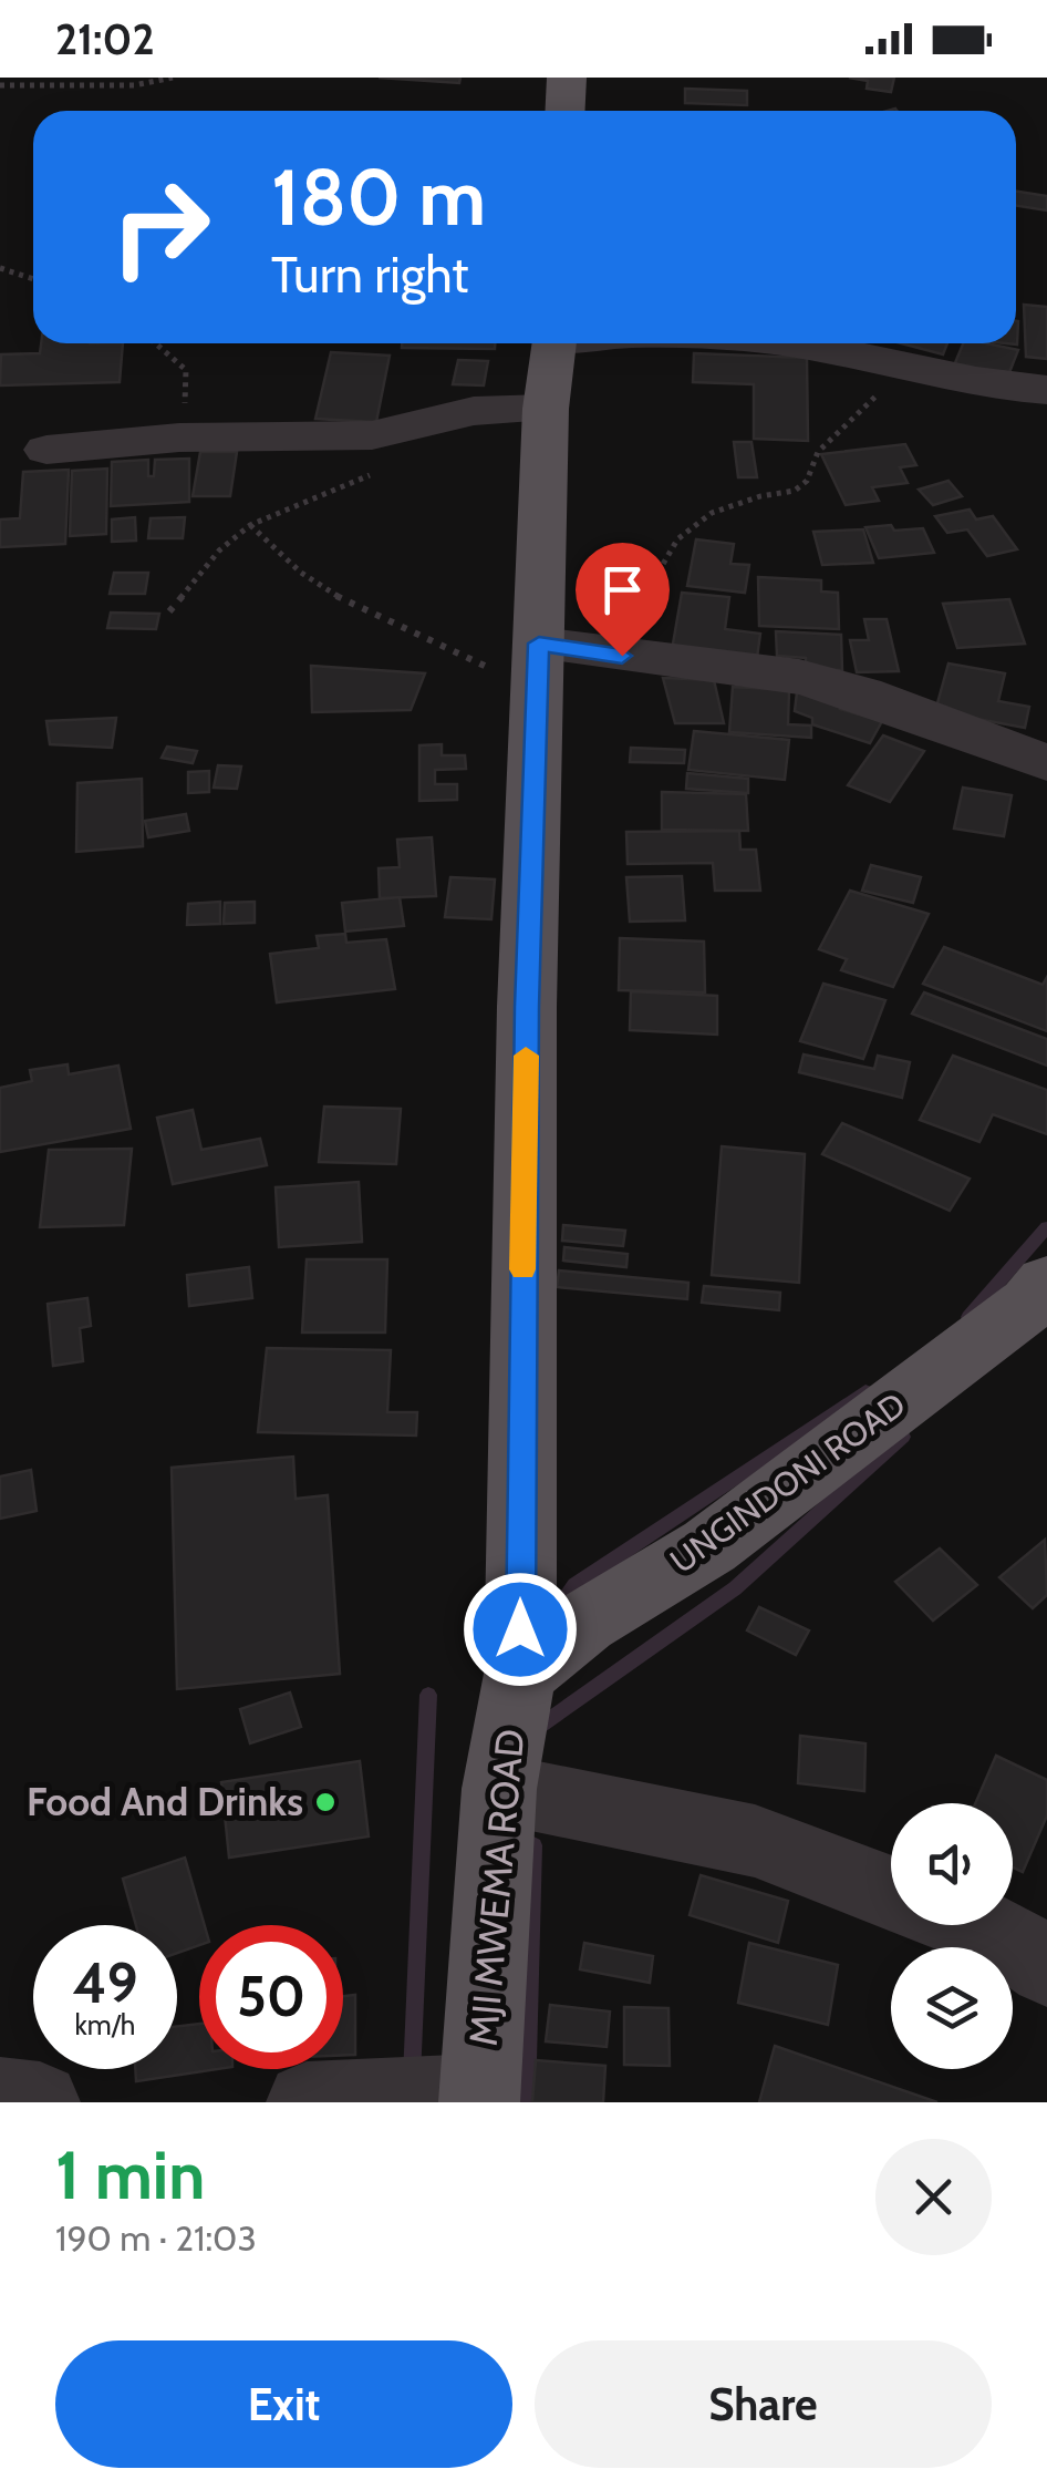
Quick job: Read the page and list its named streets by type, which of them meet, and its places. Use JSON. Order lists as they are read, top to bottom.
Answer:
{
  "streets": {
    "main road": ["UNGINDONI ROAD", "MJI MWEMA ROAD"]
  },
  "crossings": [
    ["UNGINDONI ROAD", "MJI MWEMA ROAD"]
  ],
  "places": ["Food And Drinks"],
  "page": {
    "status": "21:02",
    "turn": ["180 m", "Turn right"],
    "speed": "49 km/h",
    "limit": "50",
    "heading": ["1 min", "190 m · 21:03"],
    "buttons": ["Exit", "Share"]
  }
}
